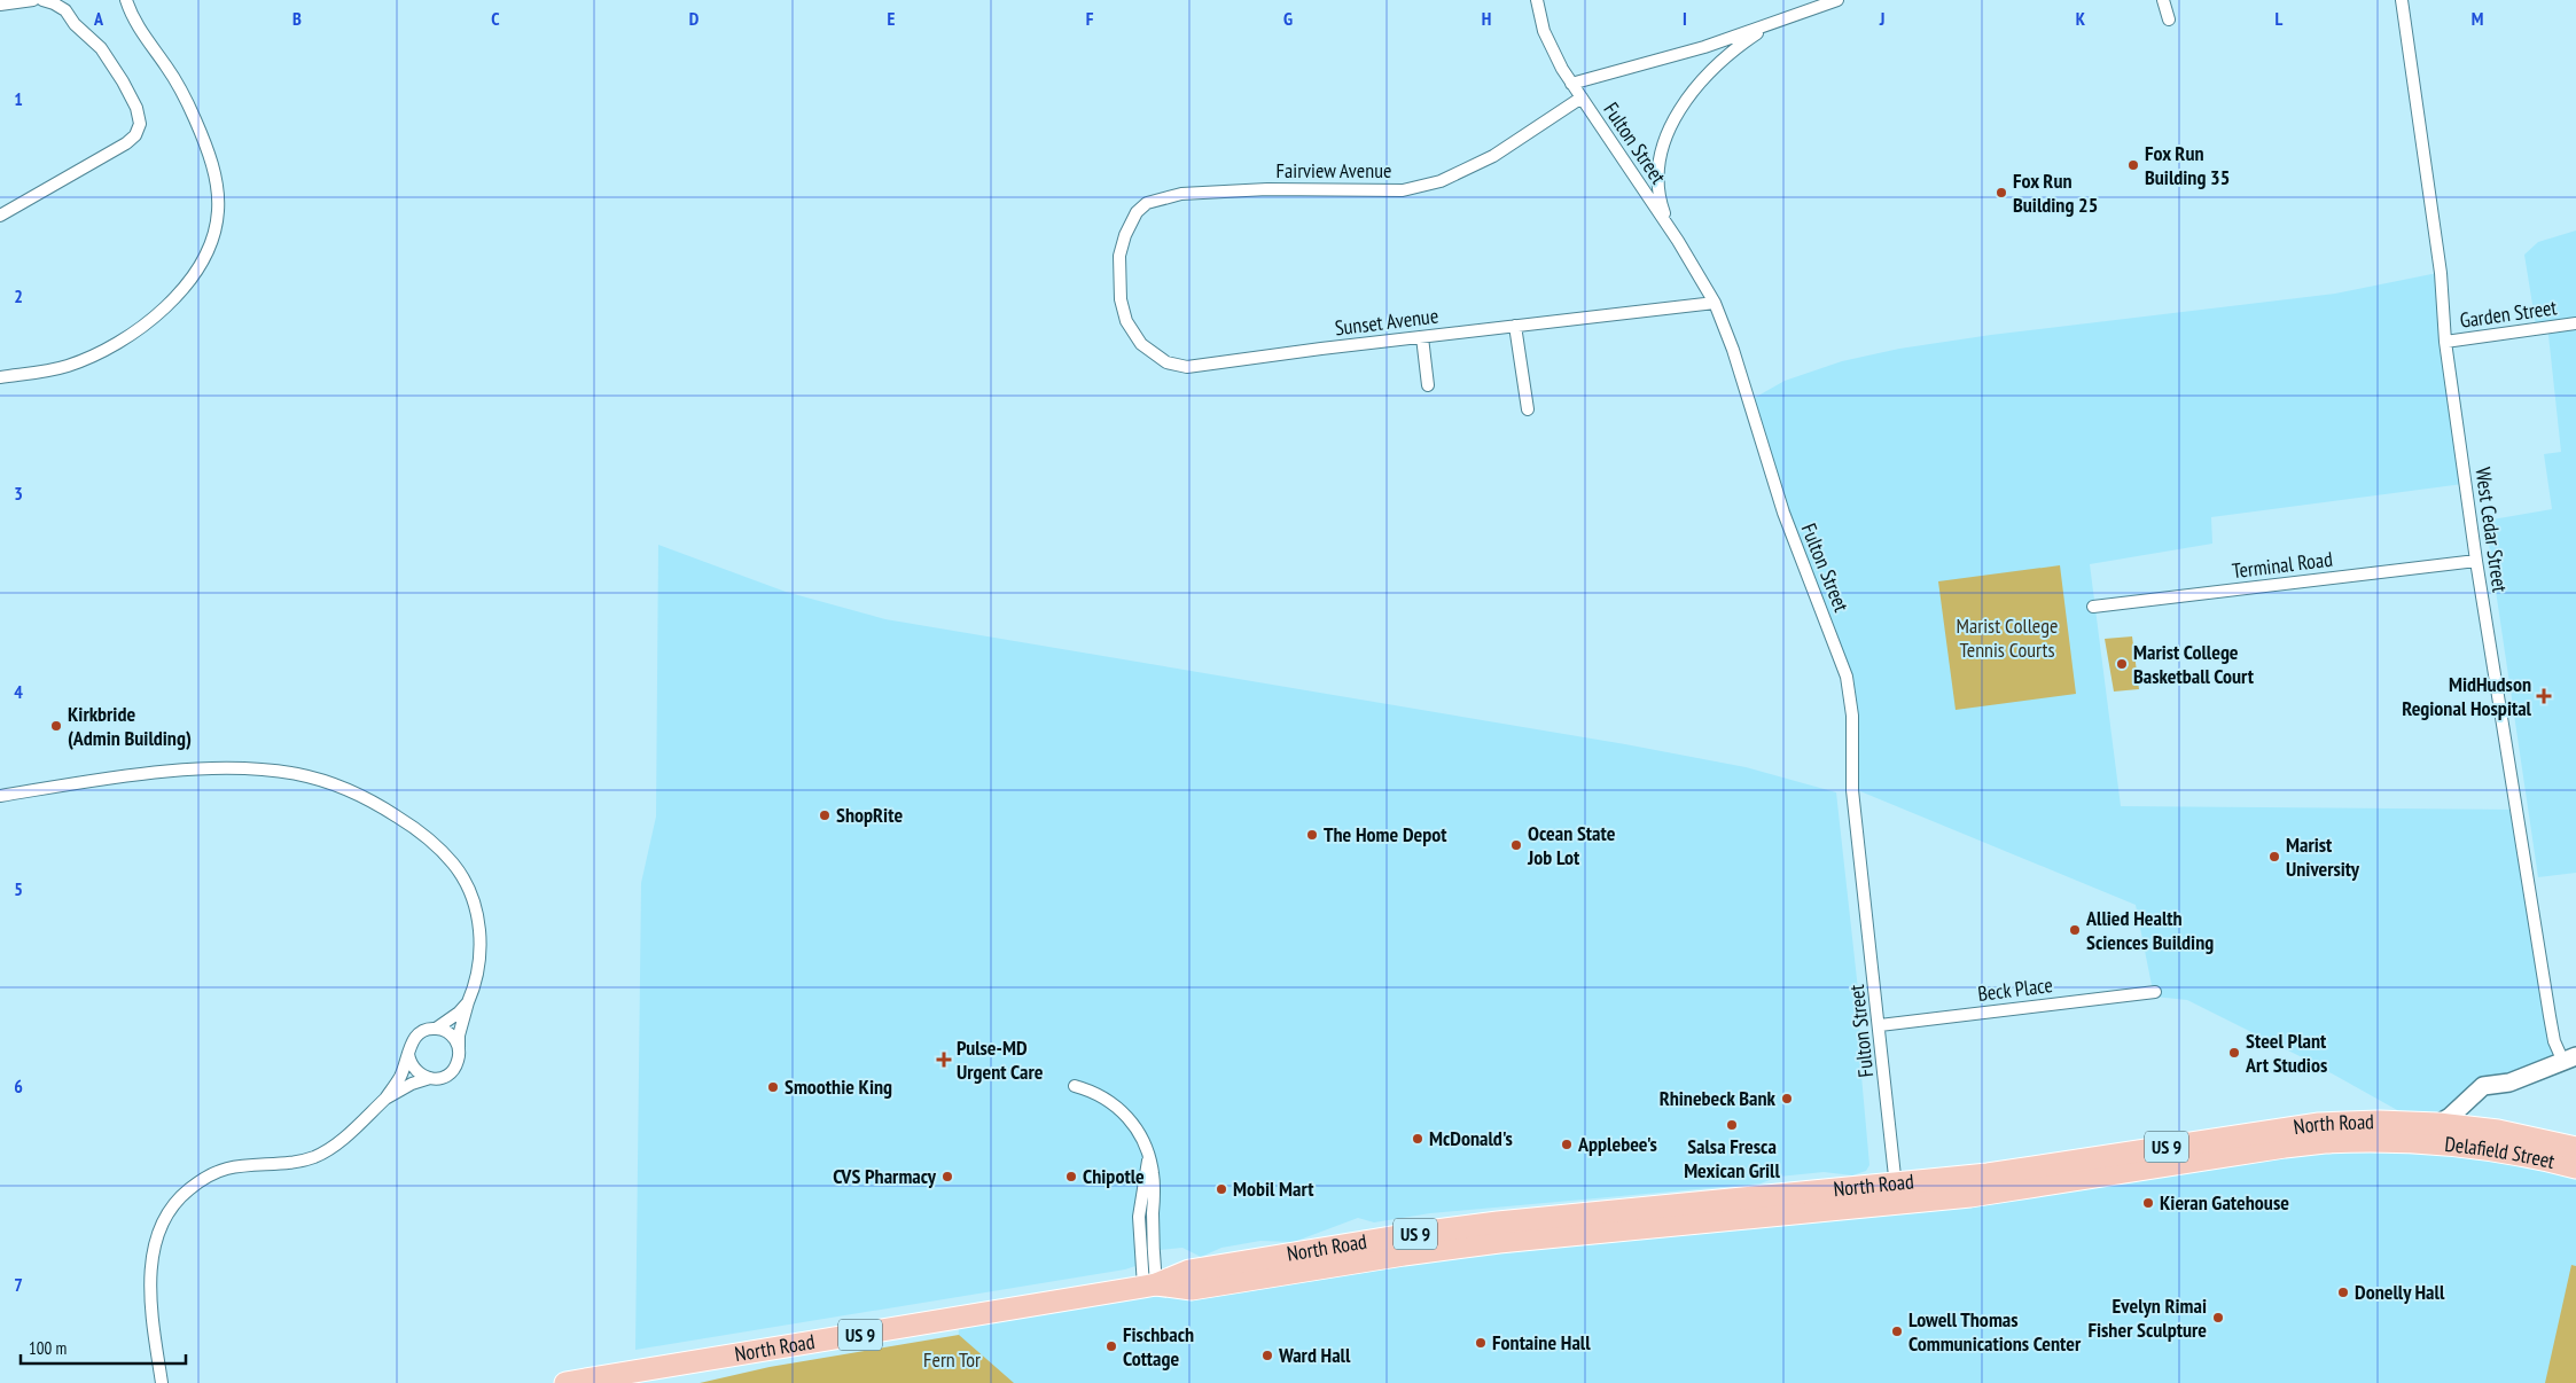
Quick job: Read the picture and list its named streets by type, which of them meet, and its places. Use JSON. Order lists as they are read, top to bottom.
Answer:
{
  "streets": {
    "highway": ["North Road", "US 9", "Delafield Street"],
    "street": [
      "Fulton Street",
      "Fairview Avenue",
      "Garden Street",
      "Sunset Avenue",
      "West Cedar Street",
      "Terminal Road",
      "Beck Place"
    ]
  },
  "crossings": [
    ["Fulton Street", "Fairview Avenue"],
    ["Fulton Street", "Sunset Avenue"],
    ["Fulton Street", "Beck Place"],
    ["Fulton Street", "North Road"],
    ["Fairview Avenue", "Sunset Avenue"],
    ["Garden Street", "West Cedar Street"],
    ["West Cedar Street", "Terminal Road"],
    ["North Road", "Delafield Street"]
  ],
  "parks": ["Marist College Tennis Courts", "Fern Tor"],
  "places": {
    "other": [
      "Fox Run Building 35",
      "Fox Run Building 25",
      "Marist College Basketball Court",
      "Kirkbride (Admin Building)",
      "ShopRite",
      "The Home Depot",
      "Ocean State Job Lot",
      "Marist University",
      "Allied Health Sciences Building",
      "Steel Plant Art Studios",
      "Smoothie King",
      "Rhinebeck Bank",
      "Salsa Fresca Mexican Grill",
      "McDonald's",
      "Applebee's",
      "CVS Pharmacy",
      "Chipotle",
      "Mobil Mart",
      "Kieran Gatehouse",
      "Donelly Hall",
      "Evelyn Rimai Fisher Sculpture",
      "Lowell Thomas Communications Center",
      "Fontaine Hall",
      "Fischbach Cottage",
      "Ward Hall"
    ],
    "health": ["MidHudson Regional Hospital", "Pulse-MD Urgent Care"]
  },
  "scale_bar": "100 m",
  "grid": {
    "columns": [
      "A",
      "B",
      "C",
      "D",
      "E",
      "F",
      "G",
      "H",
      "I",
      "J",
      "K",
      "L",
      "M"
    ],
    "rows": [
      "1",
      "2",
      "3",
      "4",
      "5",
      "6",
      "7"
    ]
  }
}
